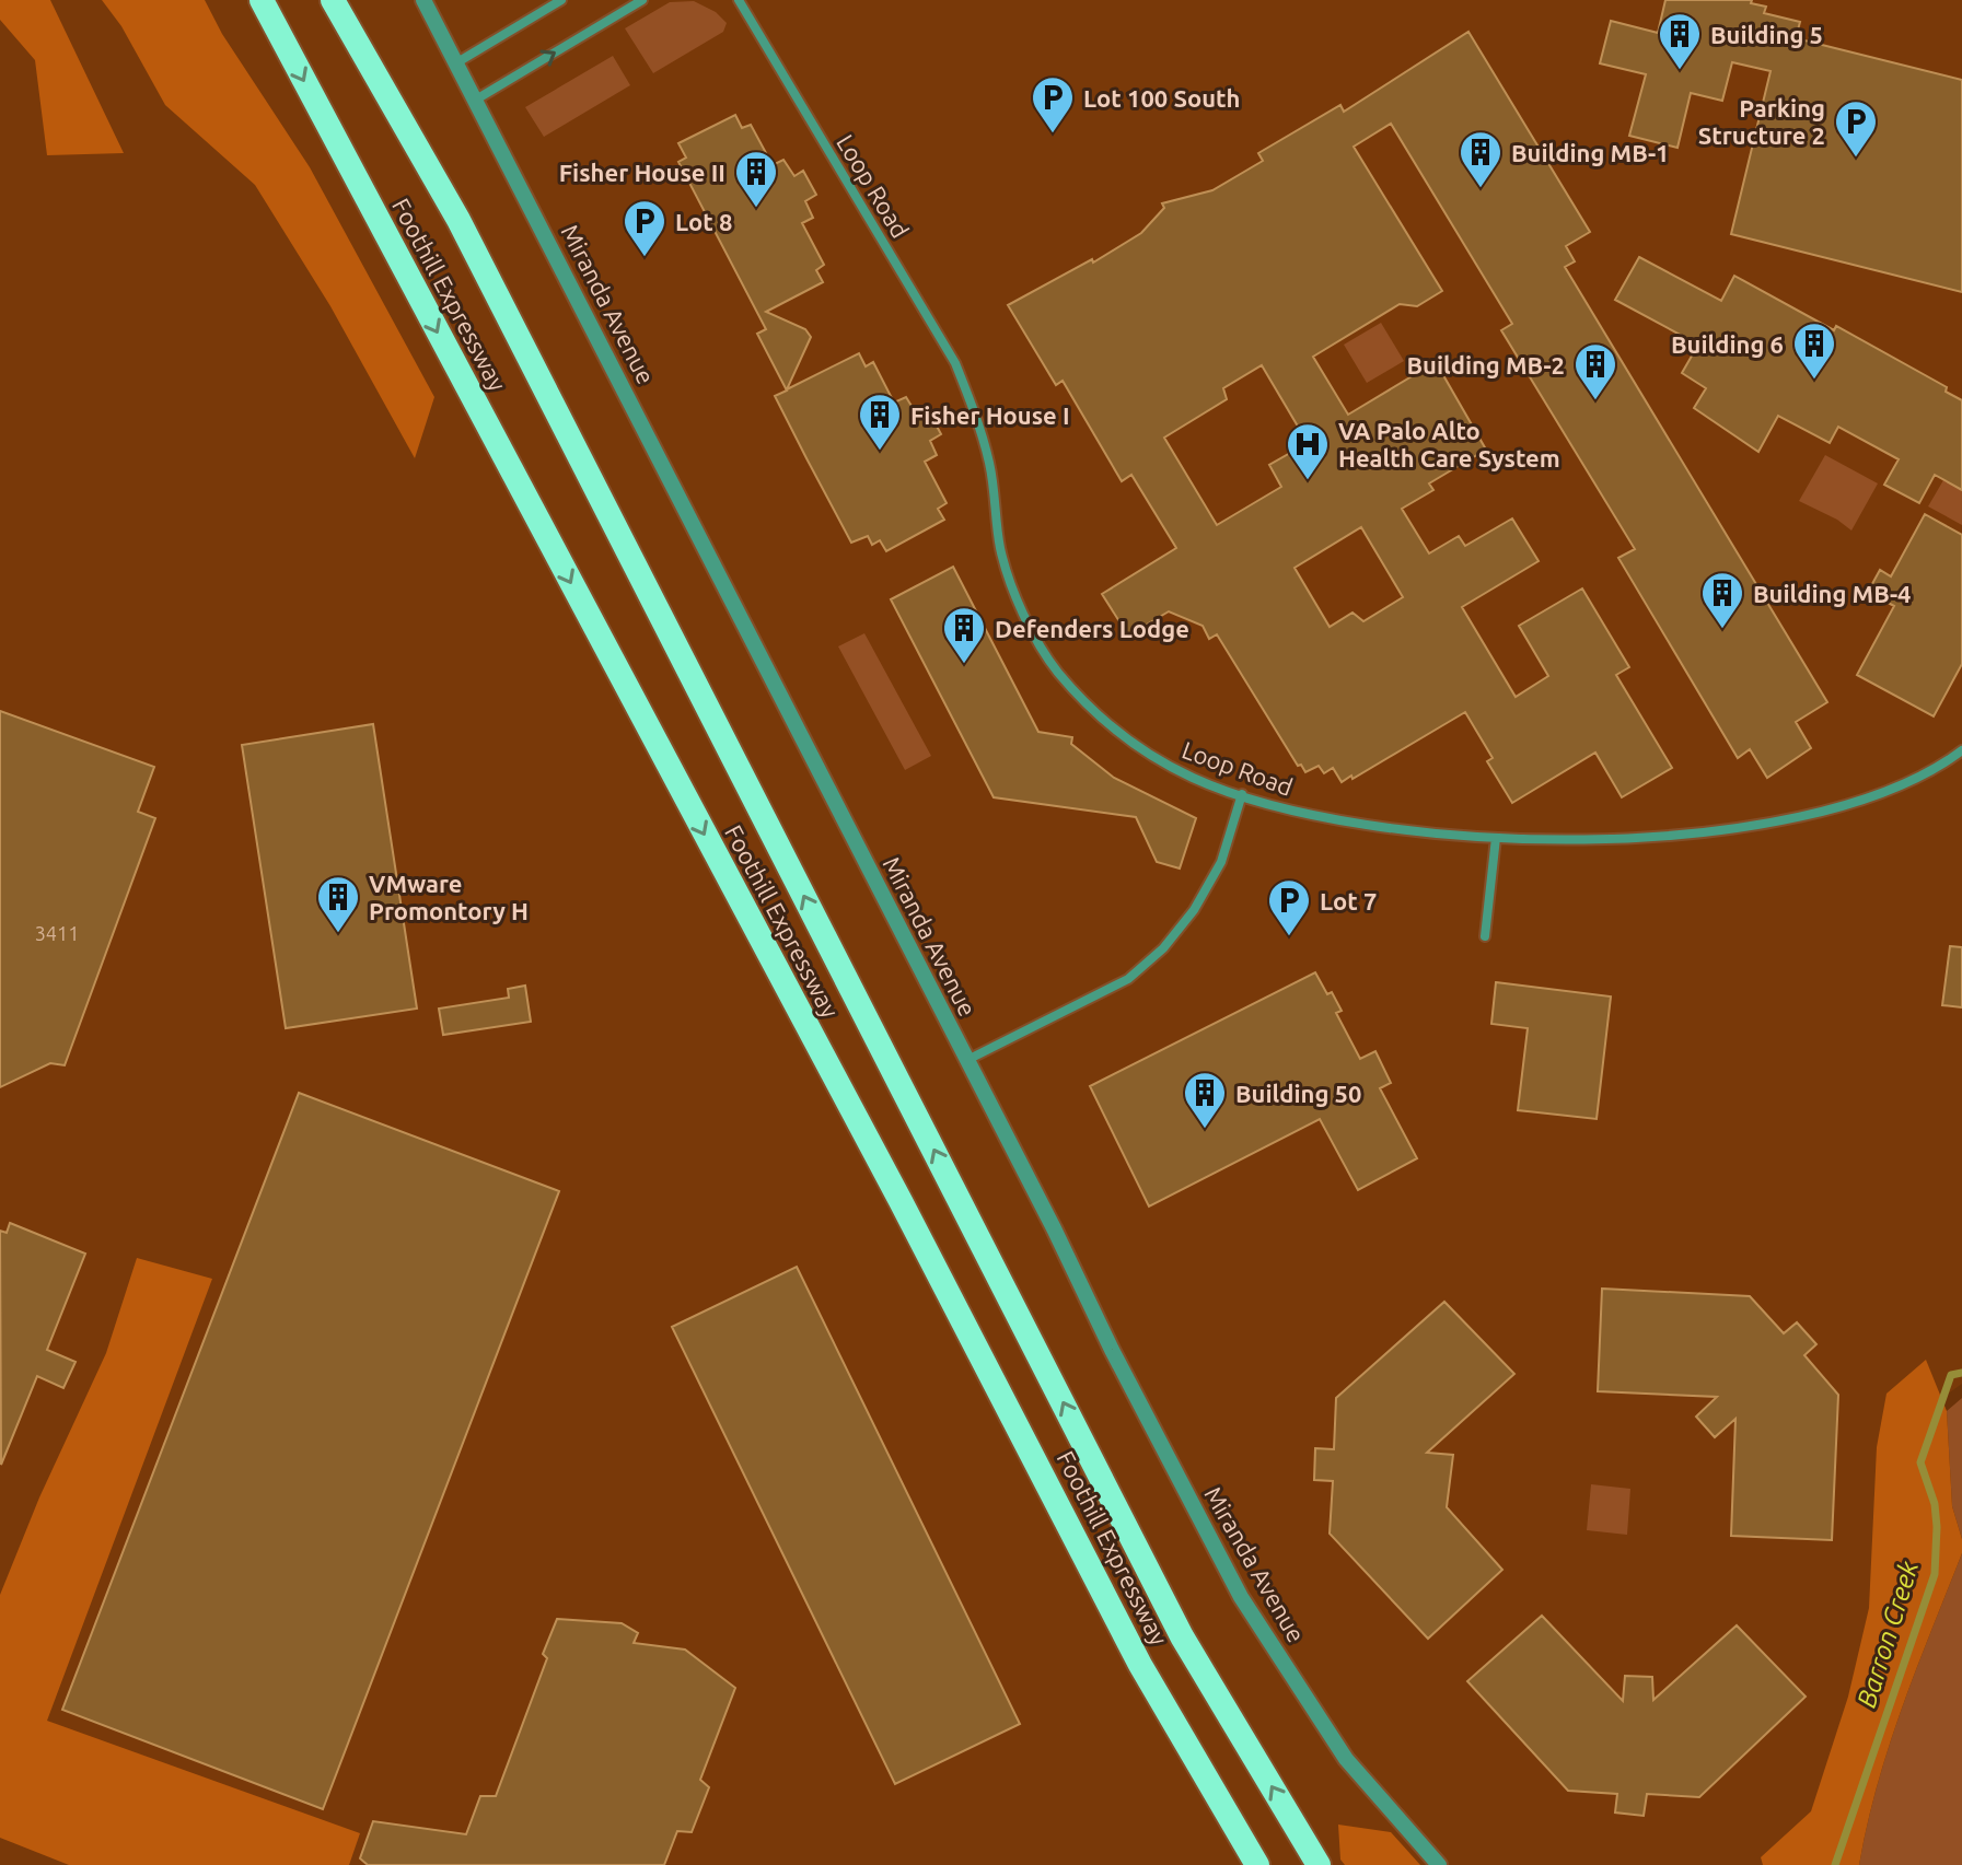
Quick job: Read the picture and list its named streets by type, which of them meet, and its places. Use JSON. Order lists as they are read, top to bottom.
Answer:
{
  "streets": {
    "highway": ["Foothill Expressway"],
    "street": ["Loop Road", "Miranda Avenue"]
  },
  "water": ["Barron Creek"],
  "places": {
    "building": [
      "Building 5",
      "Building MB-1",
      "Fisher House II",
      "Building 6",
      "Building MB-2",
      "Fisher House I",
      "Building MB-4",
      "Defenders Lodge",
      "VMware Promontory H",
      "Building 50"
    ],
    "parking": [
      "Lot 100 South",
      "Parking Structure 2",
      "Lot 8",
      "Lot 7"
    ],
    "hospital": ["VA Palo Alto Health Care System"]
  },
  "house_numbers": ["3411"]
}
